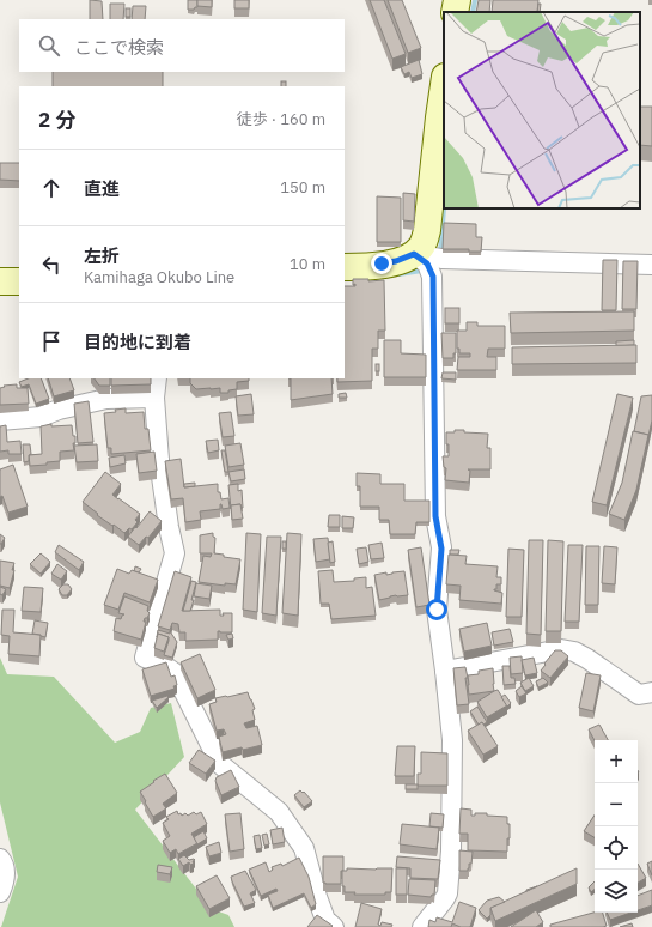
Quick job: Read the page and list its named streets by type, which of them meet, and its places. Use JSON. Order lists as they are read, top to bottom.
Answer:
{
  "page": {
    "search": "ここで検索",
    "heading": ["2 分", "徒歩 · 160 m"],
    "list": [
      ["直進", "150 m"],
      ["左折", "Kamihaga Okubo Line", "10 m"],
      "目的地に到着"
    ],
    "map_buttons": ["+", "−"]
  }
}
